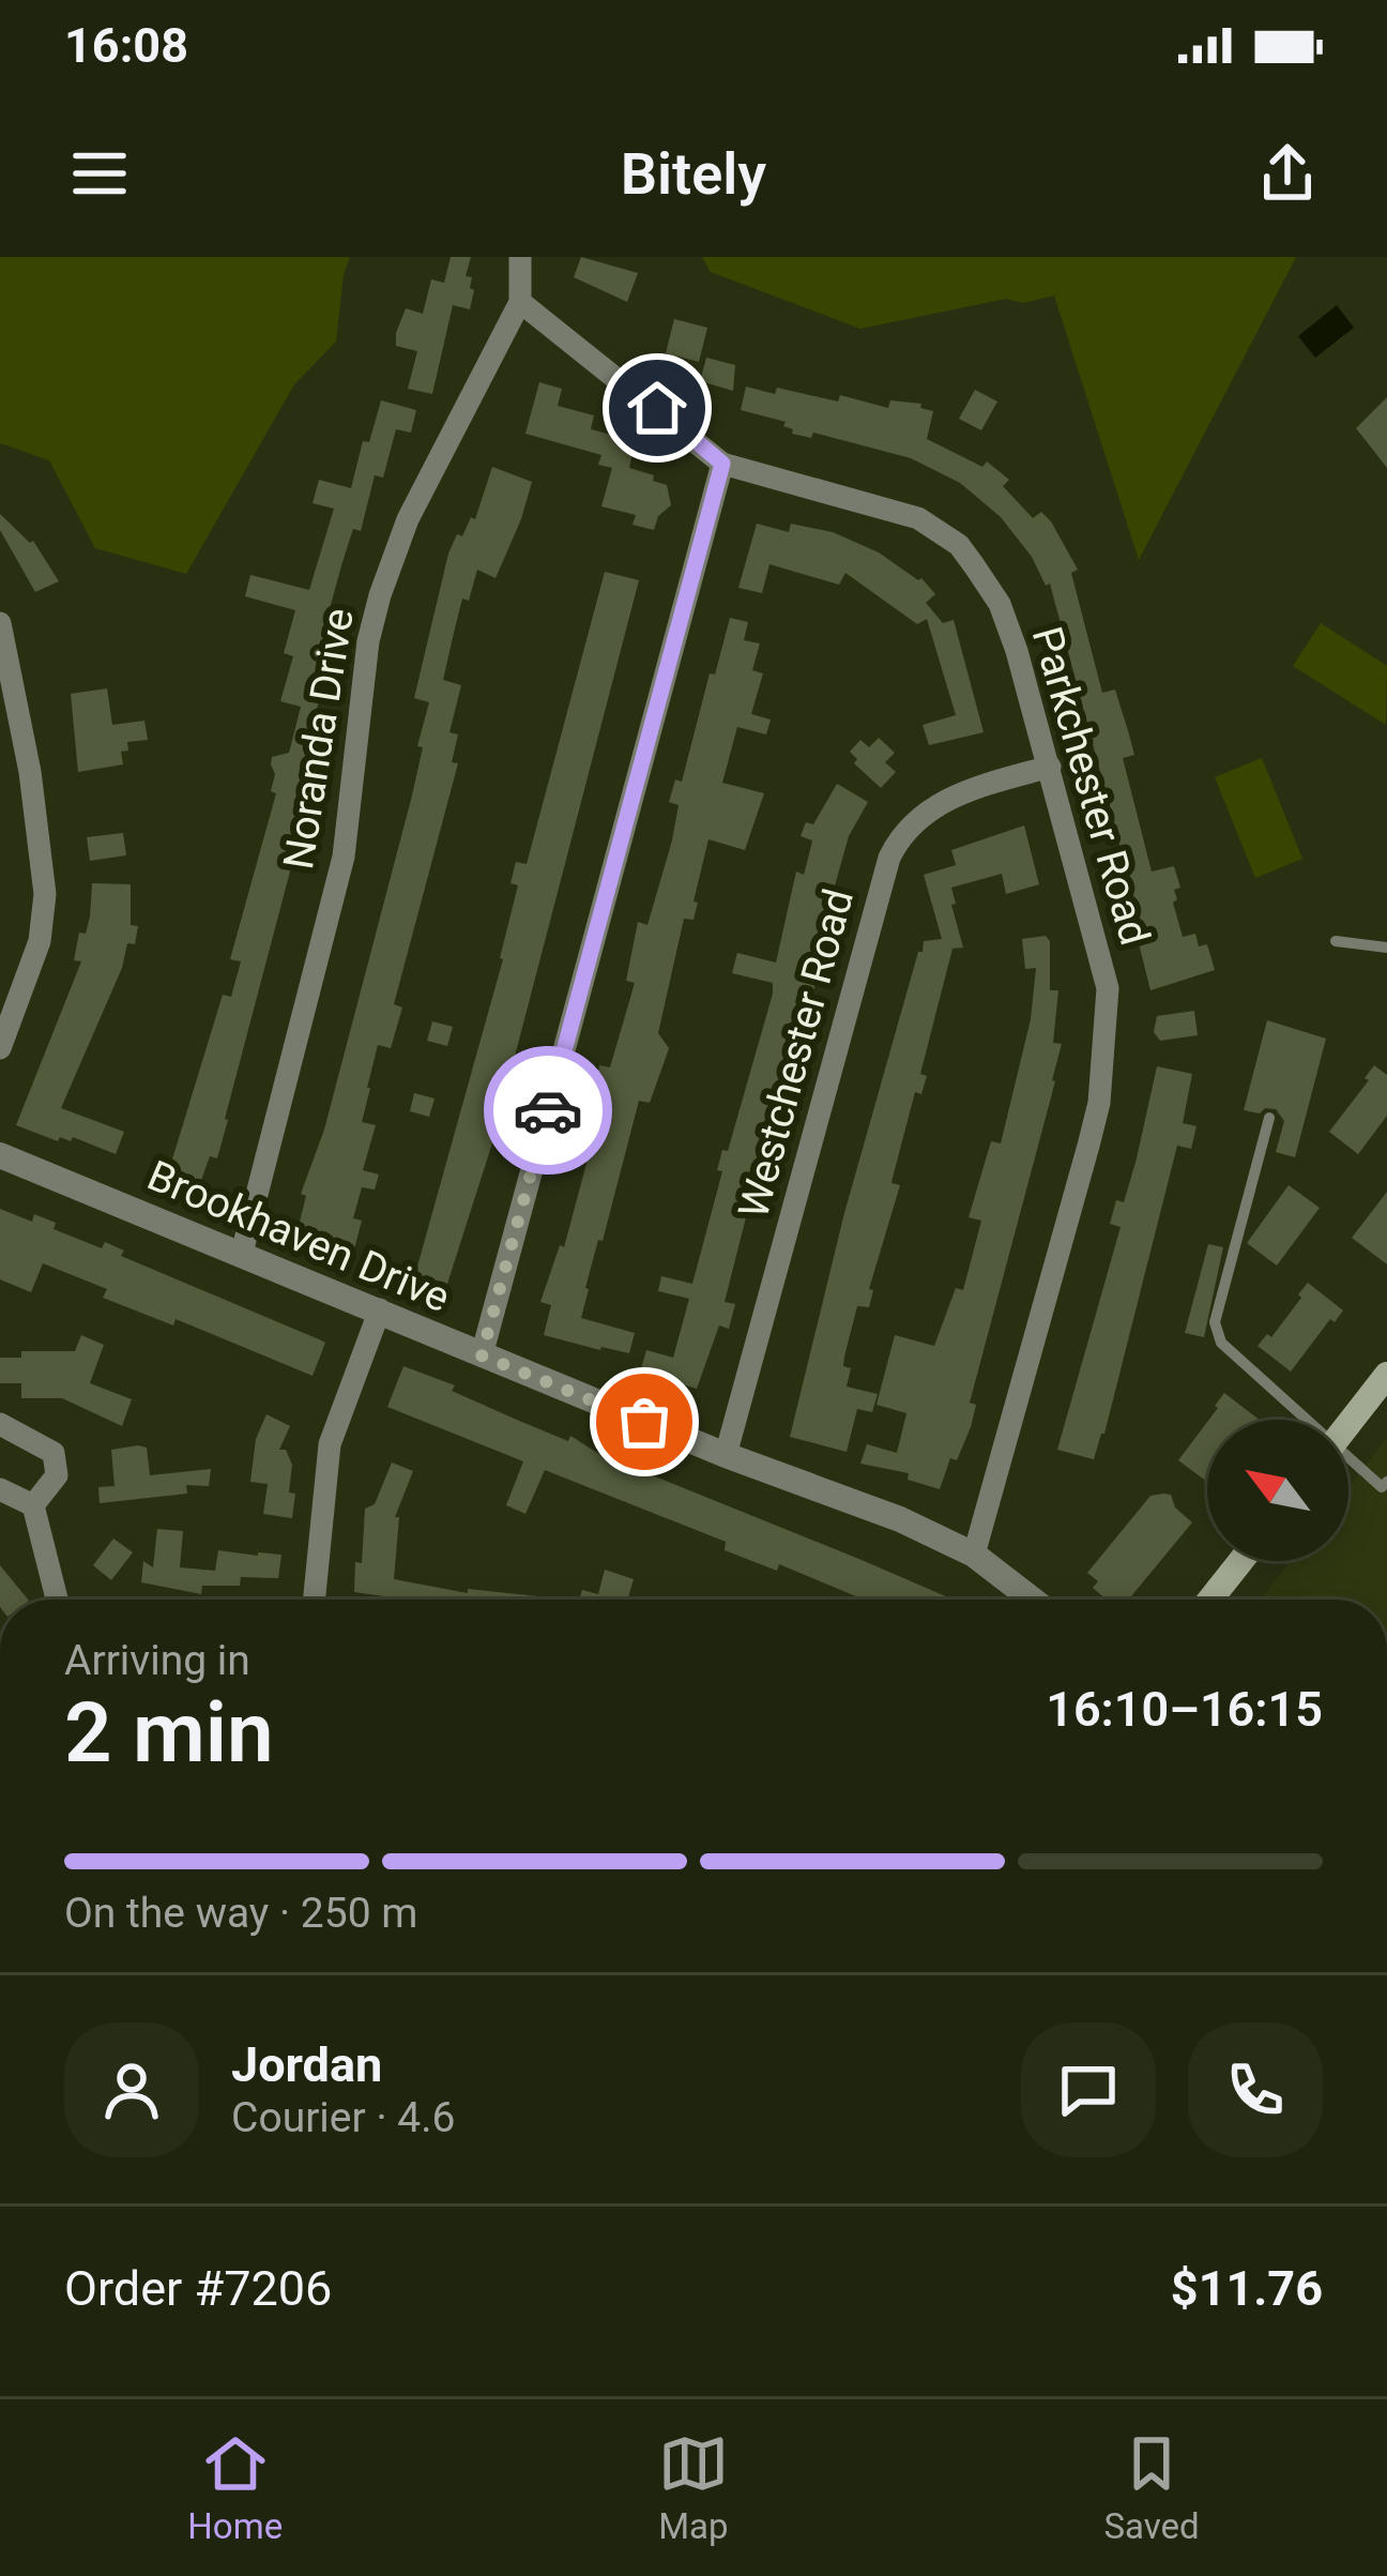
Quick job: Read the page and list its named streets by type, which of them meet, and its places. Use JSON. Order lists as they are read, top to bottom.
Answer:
{
  "streets": {
    "street": [
      "Noranda Drive",
      "Parkchester Road",
      "Westchester Road",
      "Brookhaven Drive"
    ]
  },
  "crossings": [
    ["Noranda Drive", "Parkchester Road"],
    ["Noranda Drive", "Brookhaven Drive"],
    ["Parkchester Road", "Westchester Road"],
    ["Parkchester Road", "Brookhaven Drive"],
    ["Westchester Road", "Brookhaven Drive"]
  ],
  "north": "top left",
  "page": {
    "status": "16:08",
    "header": "Bitely",
    "heading": ["2 min", "Arriving in", "16:10–16:15"],
    "panel": [
      "Jordan",
      "Courier · 4.6",
      "Order #7206",
      "$11.76"
    ],
    "bar": "On the way · 250 m",
    "tabs": ["Home", "Map", "Saved"]
  }
}
